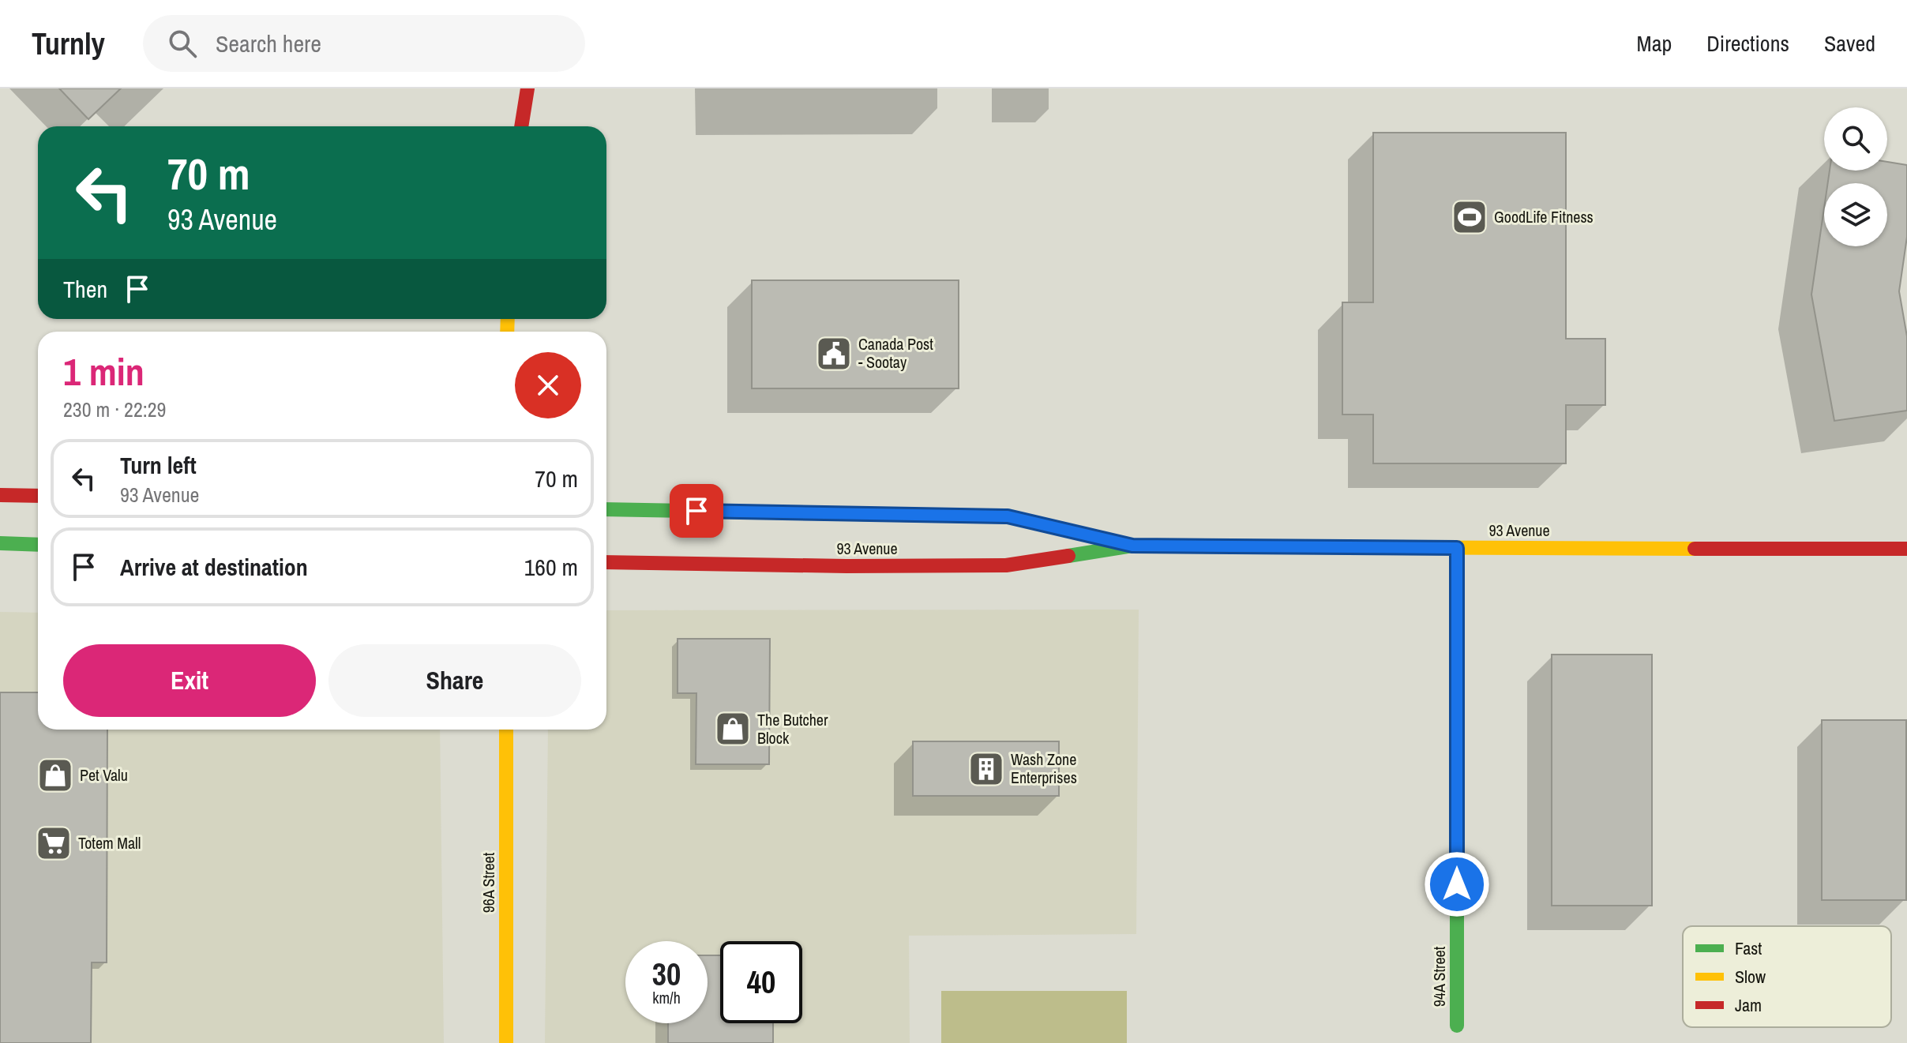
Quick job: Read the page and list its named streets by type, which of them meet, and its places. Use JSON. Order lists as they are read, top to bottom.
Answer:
{
  "streets": {
    "main road": ["93 Avenue", "96A Street", "94A Street"]
  },
  "crossings": [
    ["93 Avenue", "94A Street"]
  ],
  "places": {
    "sports": ["GoodLife Fitness"],
    "public building": ["Canada Post - Sootay"],
    "shop": ["The Butcher Block", "Pet Valu"],
    "building": ["Wash Zone Enterprises"],
    "supermarket": ["Totem Mall"]
  },
  "legend": ["Fast", "Slow", "Jam"],
  "page": {
    "header": "Turnly",
    "search": "Search here",
    "nav": ["Map", "Directions", "Saved"],
    "turn": ["70 m", "93 Avenue"],
    "then": "Then",
    "heading": ["1 min", "230 m · 22:29"],
    "list": [
      {
        "name": "Turn left",
        "note": "93 Avenue",
        "value": "70 m"
      },
      {
        "name": "Arrive at destination",
        "value": "160 m"
      }
    ],
    "buttons": ["Exit", "Share"],
    "speed": "30 km/h",
    "limit": "40"
  }
}
